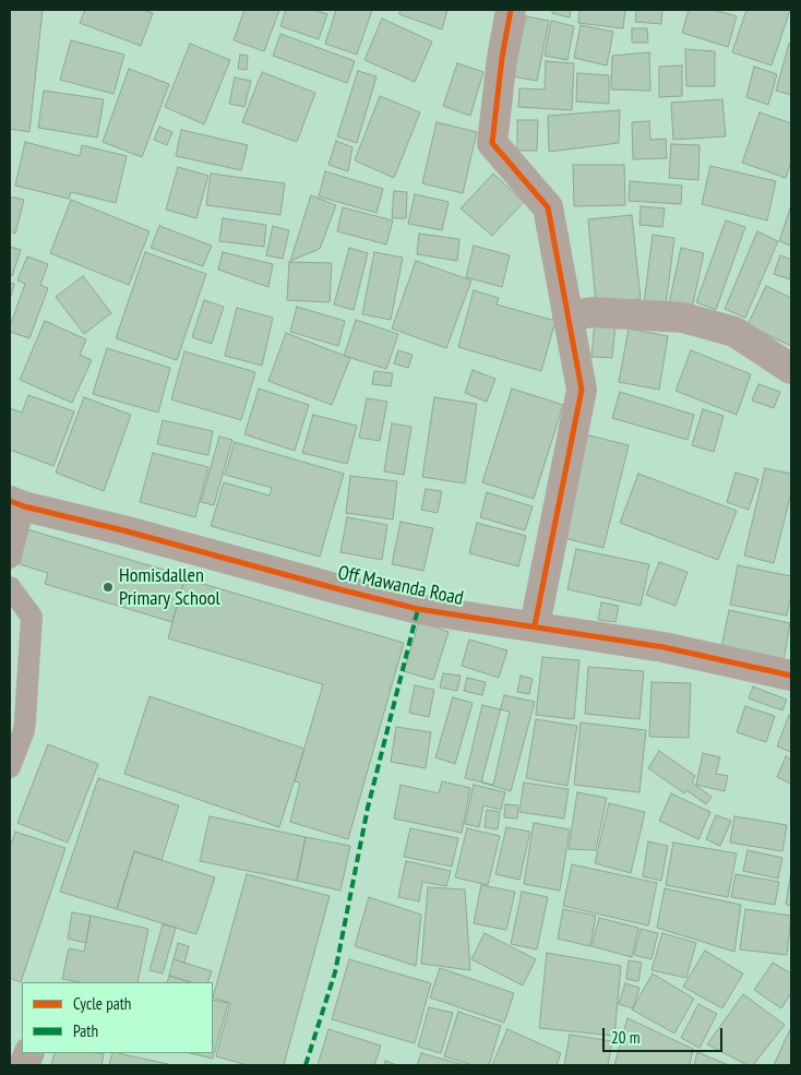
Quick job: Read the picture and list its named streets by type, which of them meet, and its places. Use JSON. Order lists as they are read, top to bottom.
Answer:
{
  "streets": {
    "street": ["Off Mawanda Road"]
  },
  "places": ["Homisdallen Primary School"],
  "legend": ["Cycle path", "Path"],
  "scale_bar": "20 m"
}
